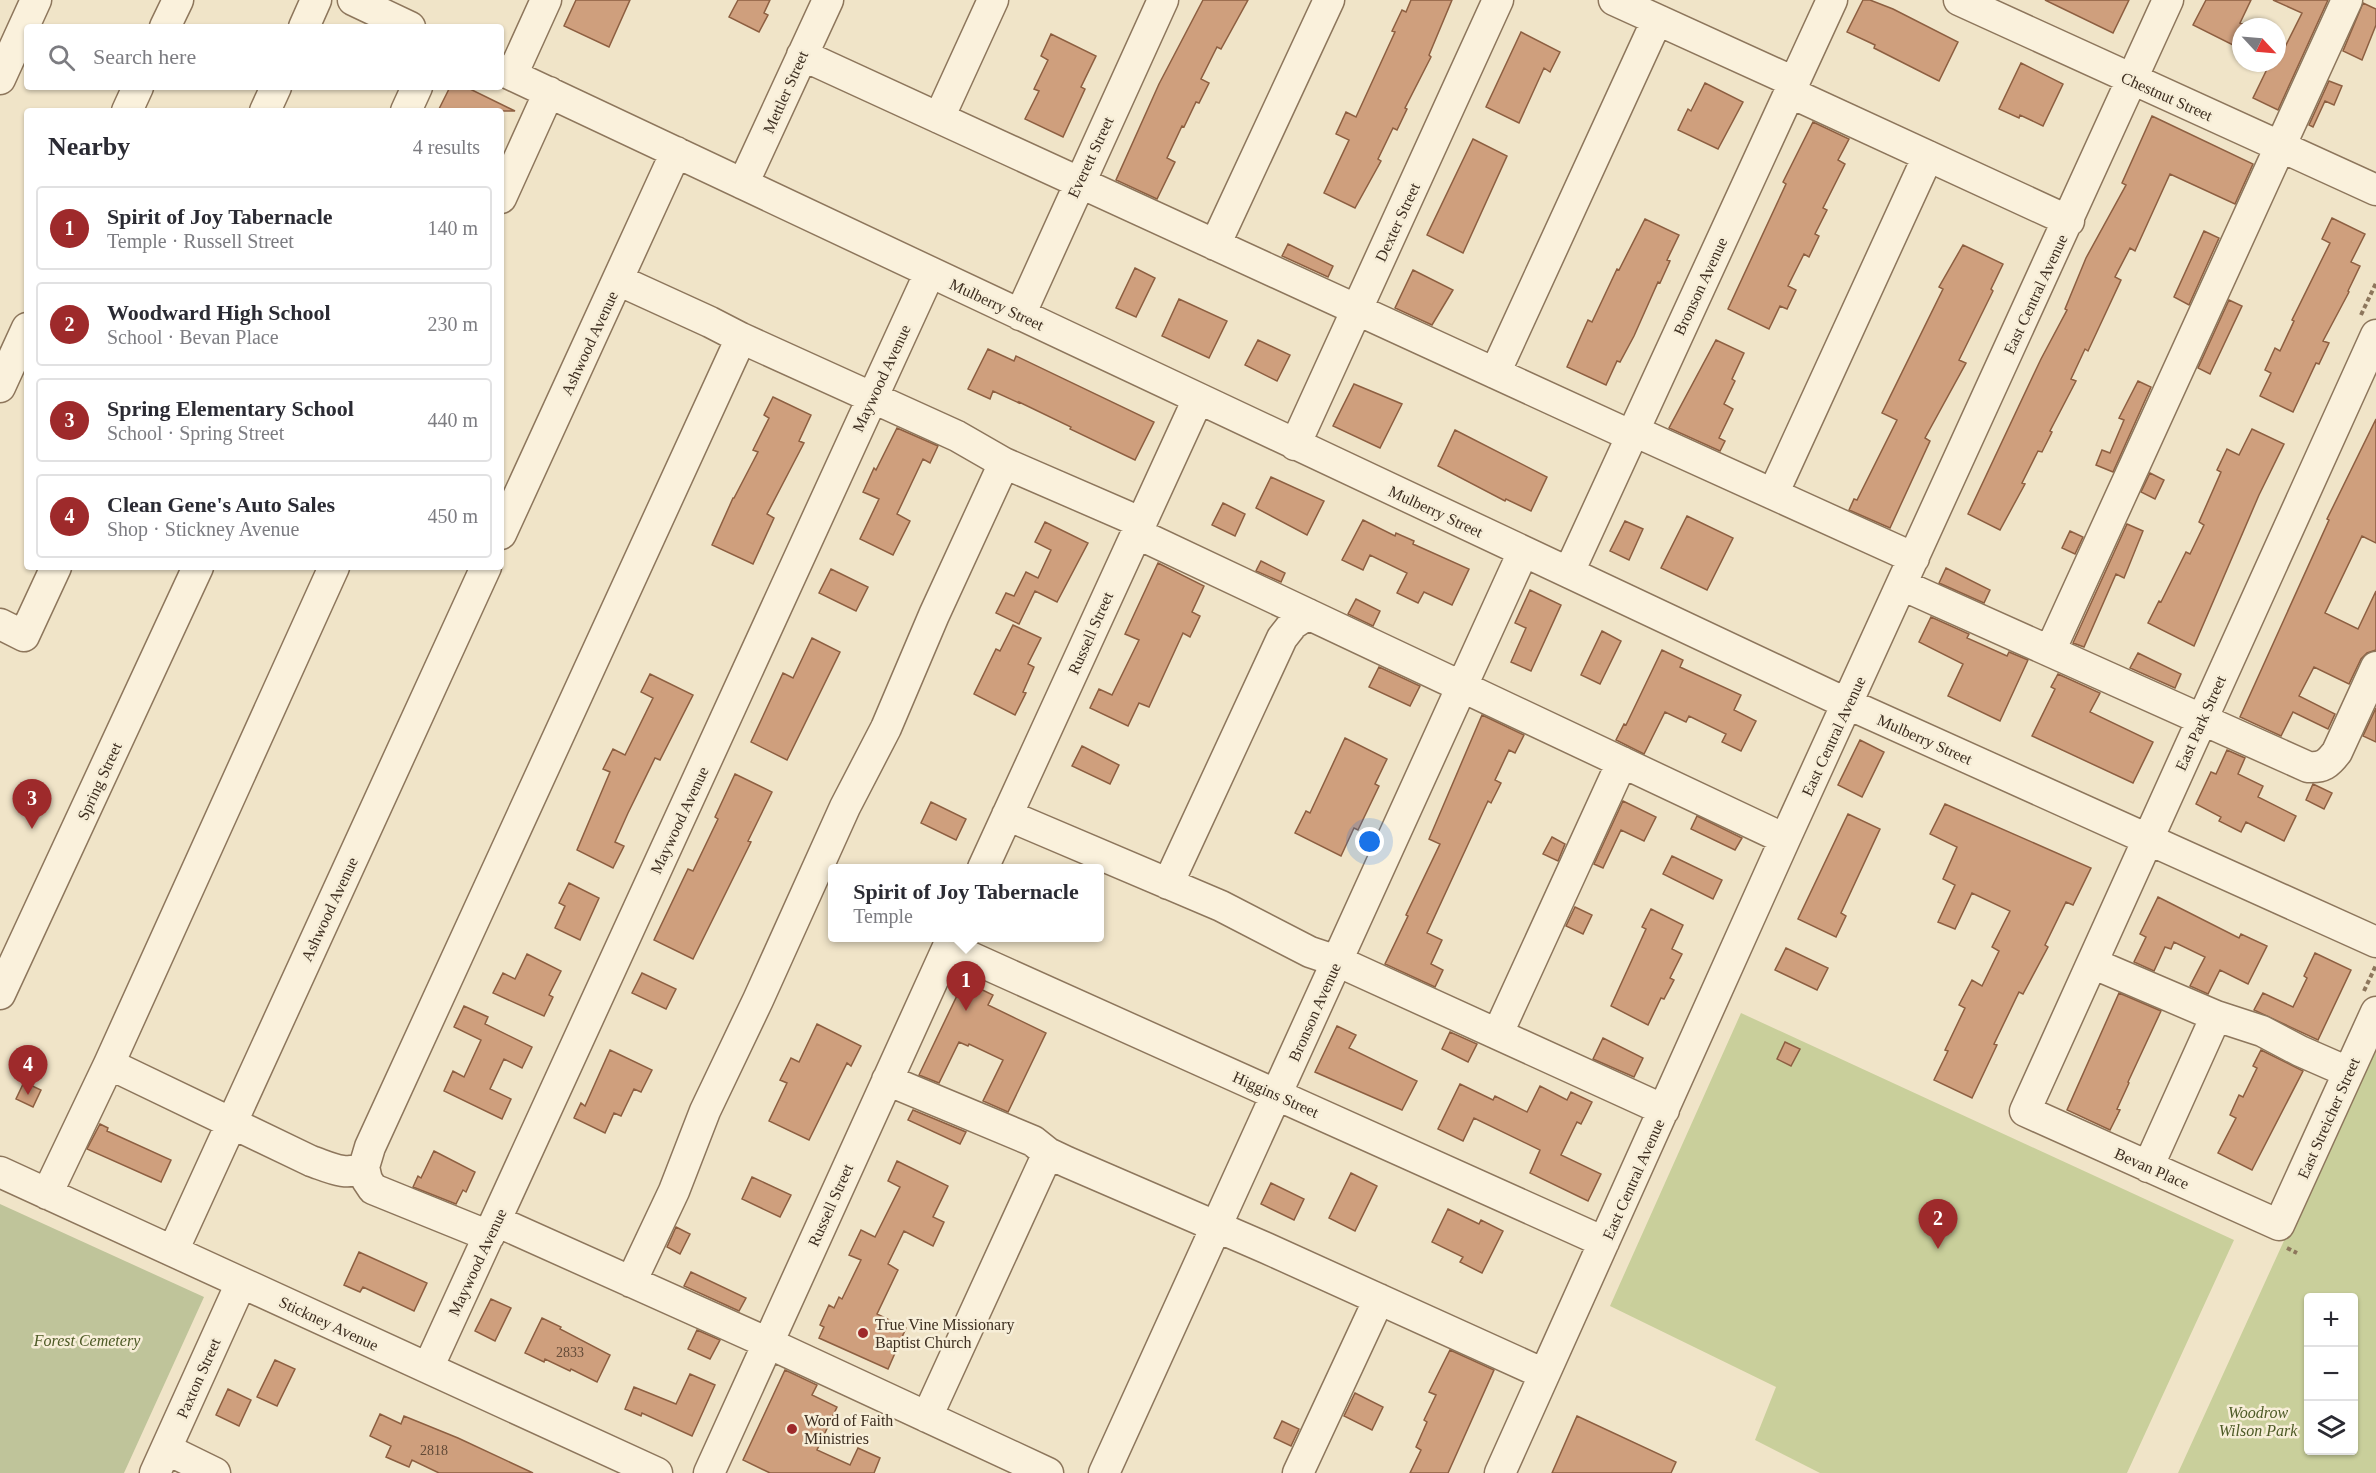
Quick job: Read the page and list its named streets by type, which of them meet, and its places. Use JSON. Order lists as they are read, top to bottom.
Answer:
{
  "streets": {
    "street": [
      "Mettler Street",
      "Chestnut Street",
      "Everett Street",
      "Dexter Street",
      "Bronson Avenue",
      "East Central Avenue",
      "Mulberry Street",
      "Ashwood Avenue",
      "Maywood Avenue",
      "Russell Street",
      "East Park Street",
      "Spring Street",
      "Higgins Street",
      "East Streicher Street",
      "Bevan Place",
      "Stickney Avenue",
      "Paxton Street"
    ]
  },
  "crossings": [
    ["Mettler Street", "Mulberry Street"],
    ["Chestnut Street", "East Central Avenue"],
    ["Everett Street", "Mulberry Street"],
    ["Dexter Street", "Mulberry Street"],
    ["Bronson Avenue", "Mulberry Street"],
    ["Bronson Avenue", "Higgins Street"],
    ["East Central Avenue", "Mulberry Street"],
    ["East Central Avenue", "Higgins Street"],
    ["Mulberry Street", "Ashwood Avenue"],
    ["Mulberry Street", "Maywood Avenue"],
    ["Mulberry Street", "Russell Street"],
    ["Mulberry Street", "East Park Street"],
    ["Ashwood Avenue", "Stickney Avenue"],
    ["Maywood Avenue", "Stickney Avenue"],
    ["Russell Street", "Higgins Street"],
    ["East Park Street", "Bevan Place"],
    ["East Streicher Street", "Bevan Place"],
    ["Stickney Avenue", "Paxton Street"]
  ],
  "parks": ["Forest Cemetery", "Woodrow Wilson Park"],
  "places": ["True Vine Missionary Baptist Church", "Word of Faith Ministries"],
  "house_numbers": ["2833", "2818"],
  "north": "bottom right",
  "page": {
    "search": "Search here",
    "heading": ["Nearby", "4 results"],
    "list": [
      {
        "mark": "1",
        "name": "Spirit of Joy Tabernacle",
        "note": "Temple · Russell Street",
        "value": "140 m"
      },
      {
        "mark": "2",
        "name": "Woodward High School",
        "note": "School · Bevan Place",
        "value": "230 m"
      },
      {
        "mark": "3",
        "name": "Spring Elementary School",
        "note": "School · Spring Street",
        "value": "440 m"
      },
      {
        "mark": "4",
        "name": "Clean Gene's Auto Sales",
        "note": "Shop · Stickney Avenue",
        "value": "450 m"
      }
    ],
    "pins": [
      "3",
      "1",
      "4",
      "2"
    ],
    "popup": ["Spirit of Joy Tabernacle", "Temple"],
    "map_buttons": ["+", "−"]
  }
}
